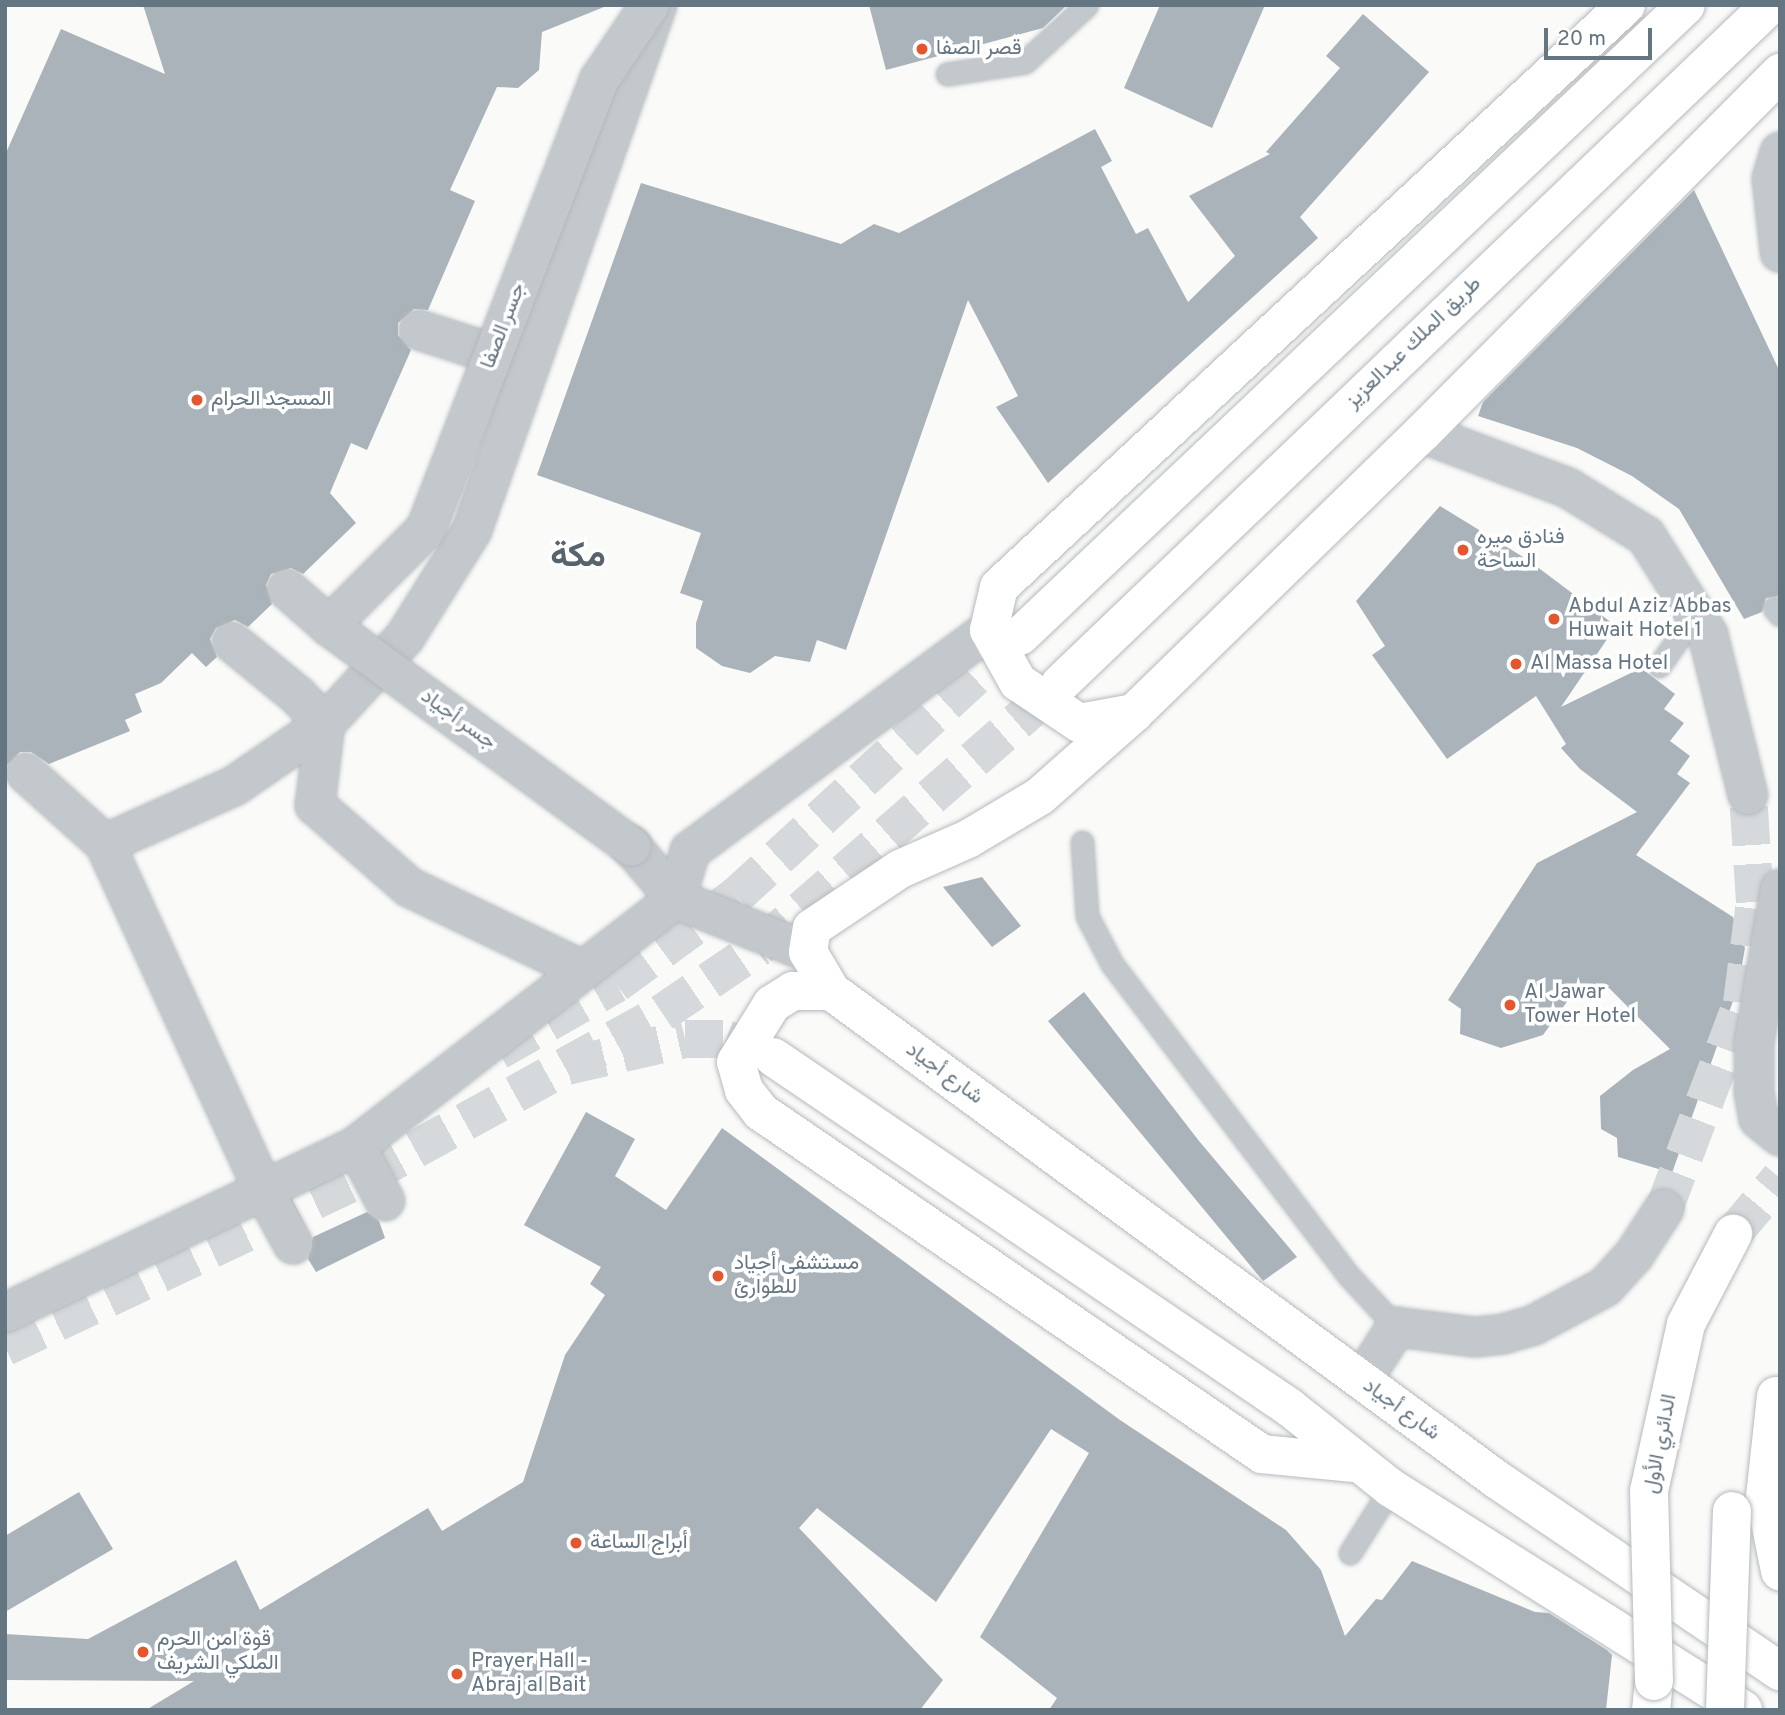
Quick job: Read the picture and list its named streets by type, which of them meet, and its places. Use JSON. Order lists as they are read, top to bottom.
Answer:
{
  "streets": {
    "main road": ["طريق الملك عبدالعزيز", "شارع أجياد", "الدائري الأول"],
    "street": ["جسر الصفا", "جسر أجياد"]
  },
  "crossings": [
    ["جسر الصفا", "جسر أجياد"]
  ],
  "districts": ["مكة"],
  "places": [
    "قصر الصفا",
    "المسجد الحرام",
    "فنادق ميره الساحة",
    "Abdul Aziz Abbas Huwait Hotel 1",
    "Al Massa Hotel",
    "Al Jawar Tower Hotel",
    "مستشفى أجياد للطوارئ",
    "أبراج الساعة",
    "قوة امن الحرم الملكي الشريف",
    "Prayer Hall - Abraj al Bait"
  ],
  "scale_bar": "20 m"
}
